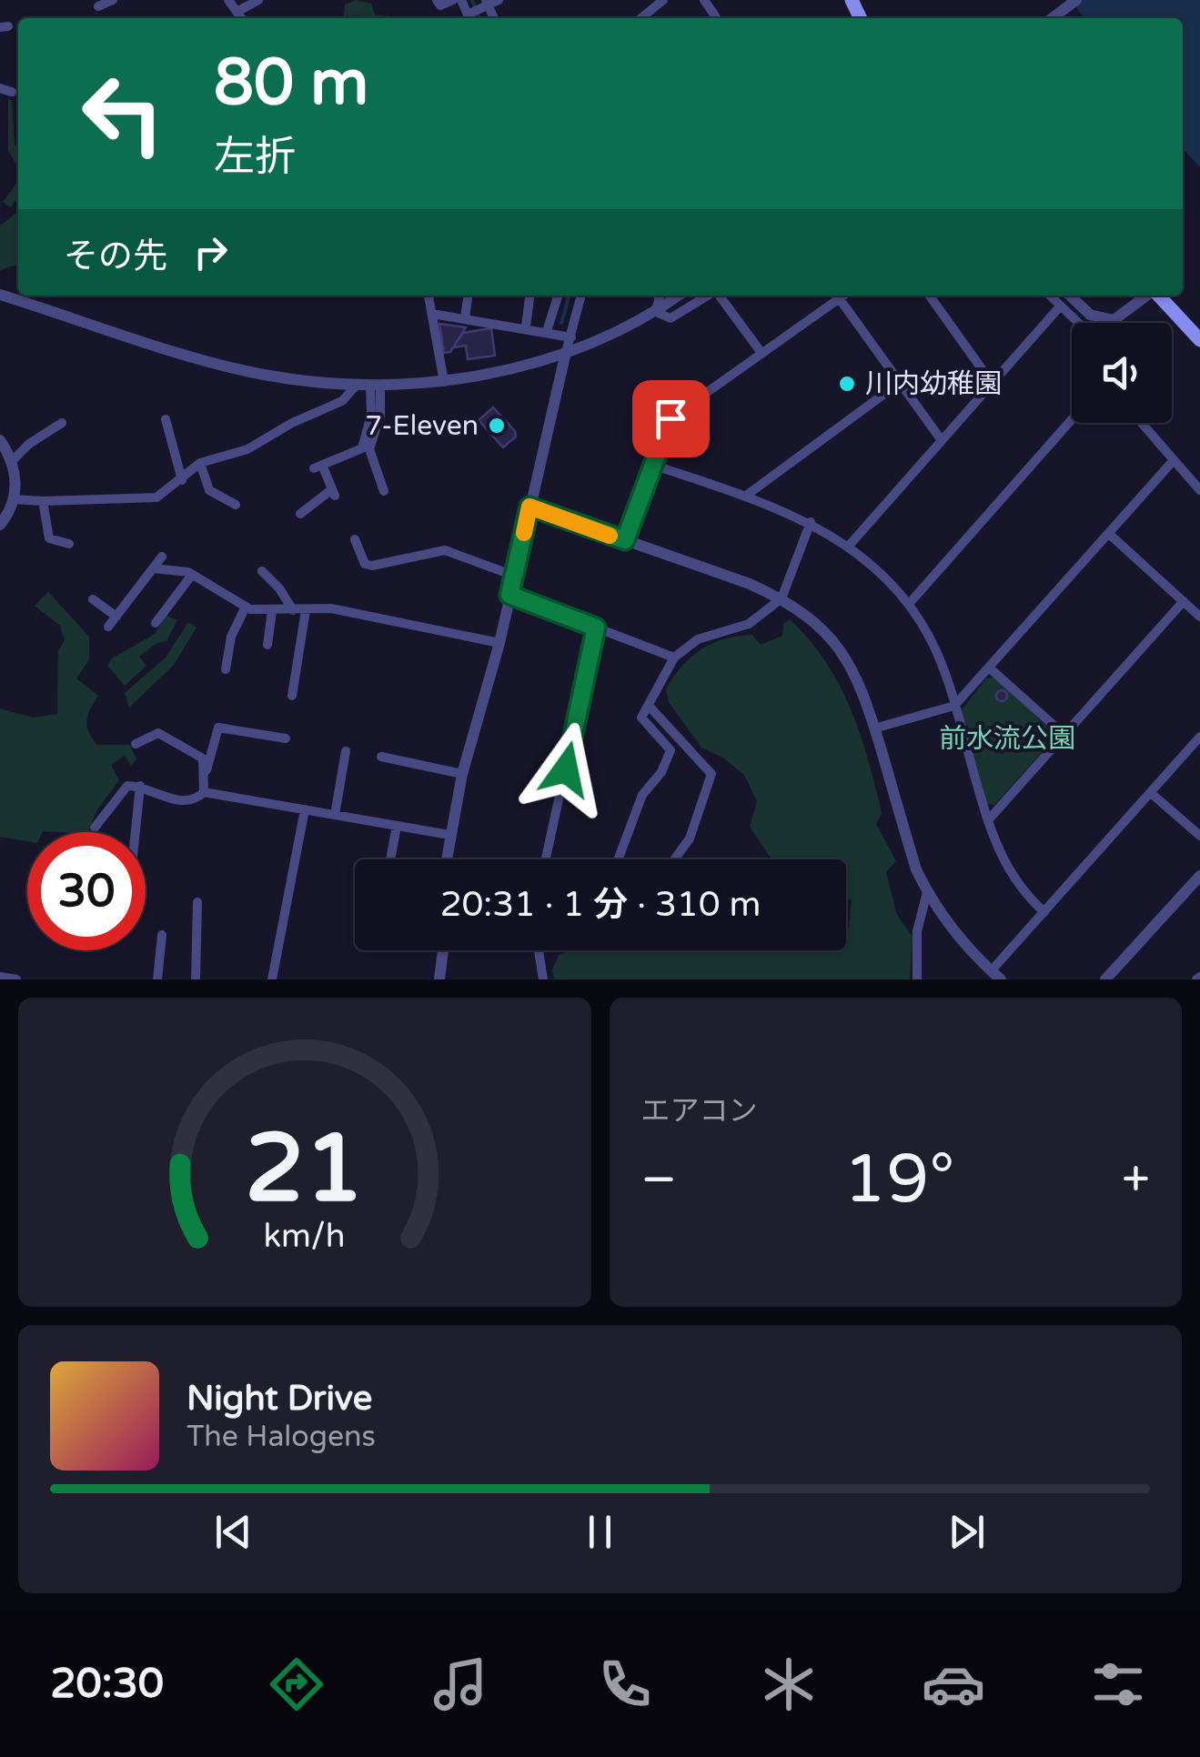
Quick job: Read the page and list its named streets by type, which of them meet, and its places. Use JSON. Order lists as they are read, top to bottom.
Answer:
{
  "parks": ["前水流公園"],
  "places": ["川内幼稚園", "7-Eleven"],
  "page": {
    "turn": ["80 m", "左折"],
    "then": "その先",
    "limit": "30",
    "trip": "20:31 · 1 分 · 310 m",
    "tile": "エアコン",
    "heat": ["−", "19°", "+"],
    "song": ["Night Drive", "The Halogens"],
    "tabs": "20:30",
    "gauge": ["21", "km/h"]
  }
}
